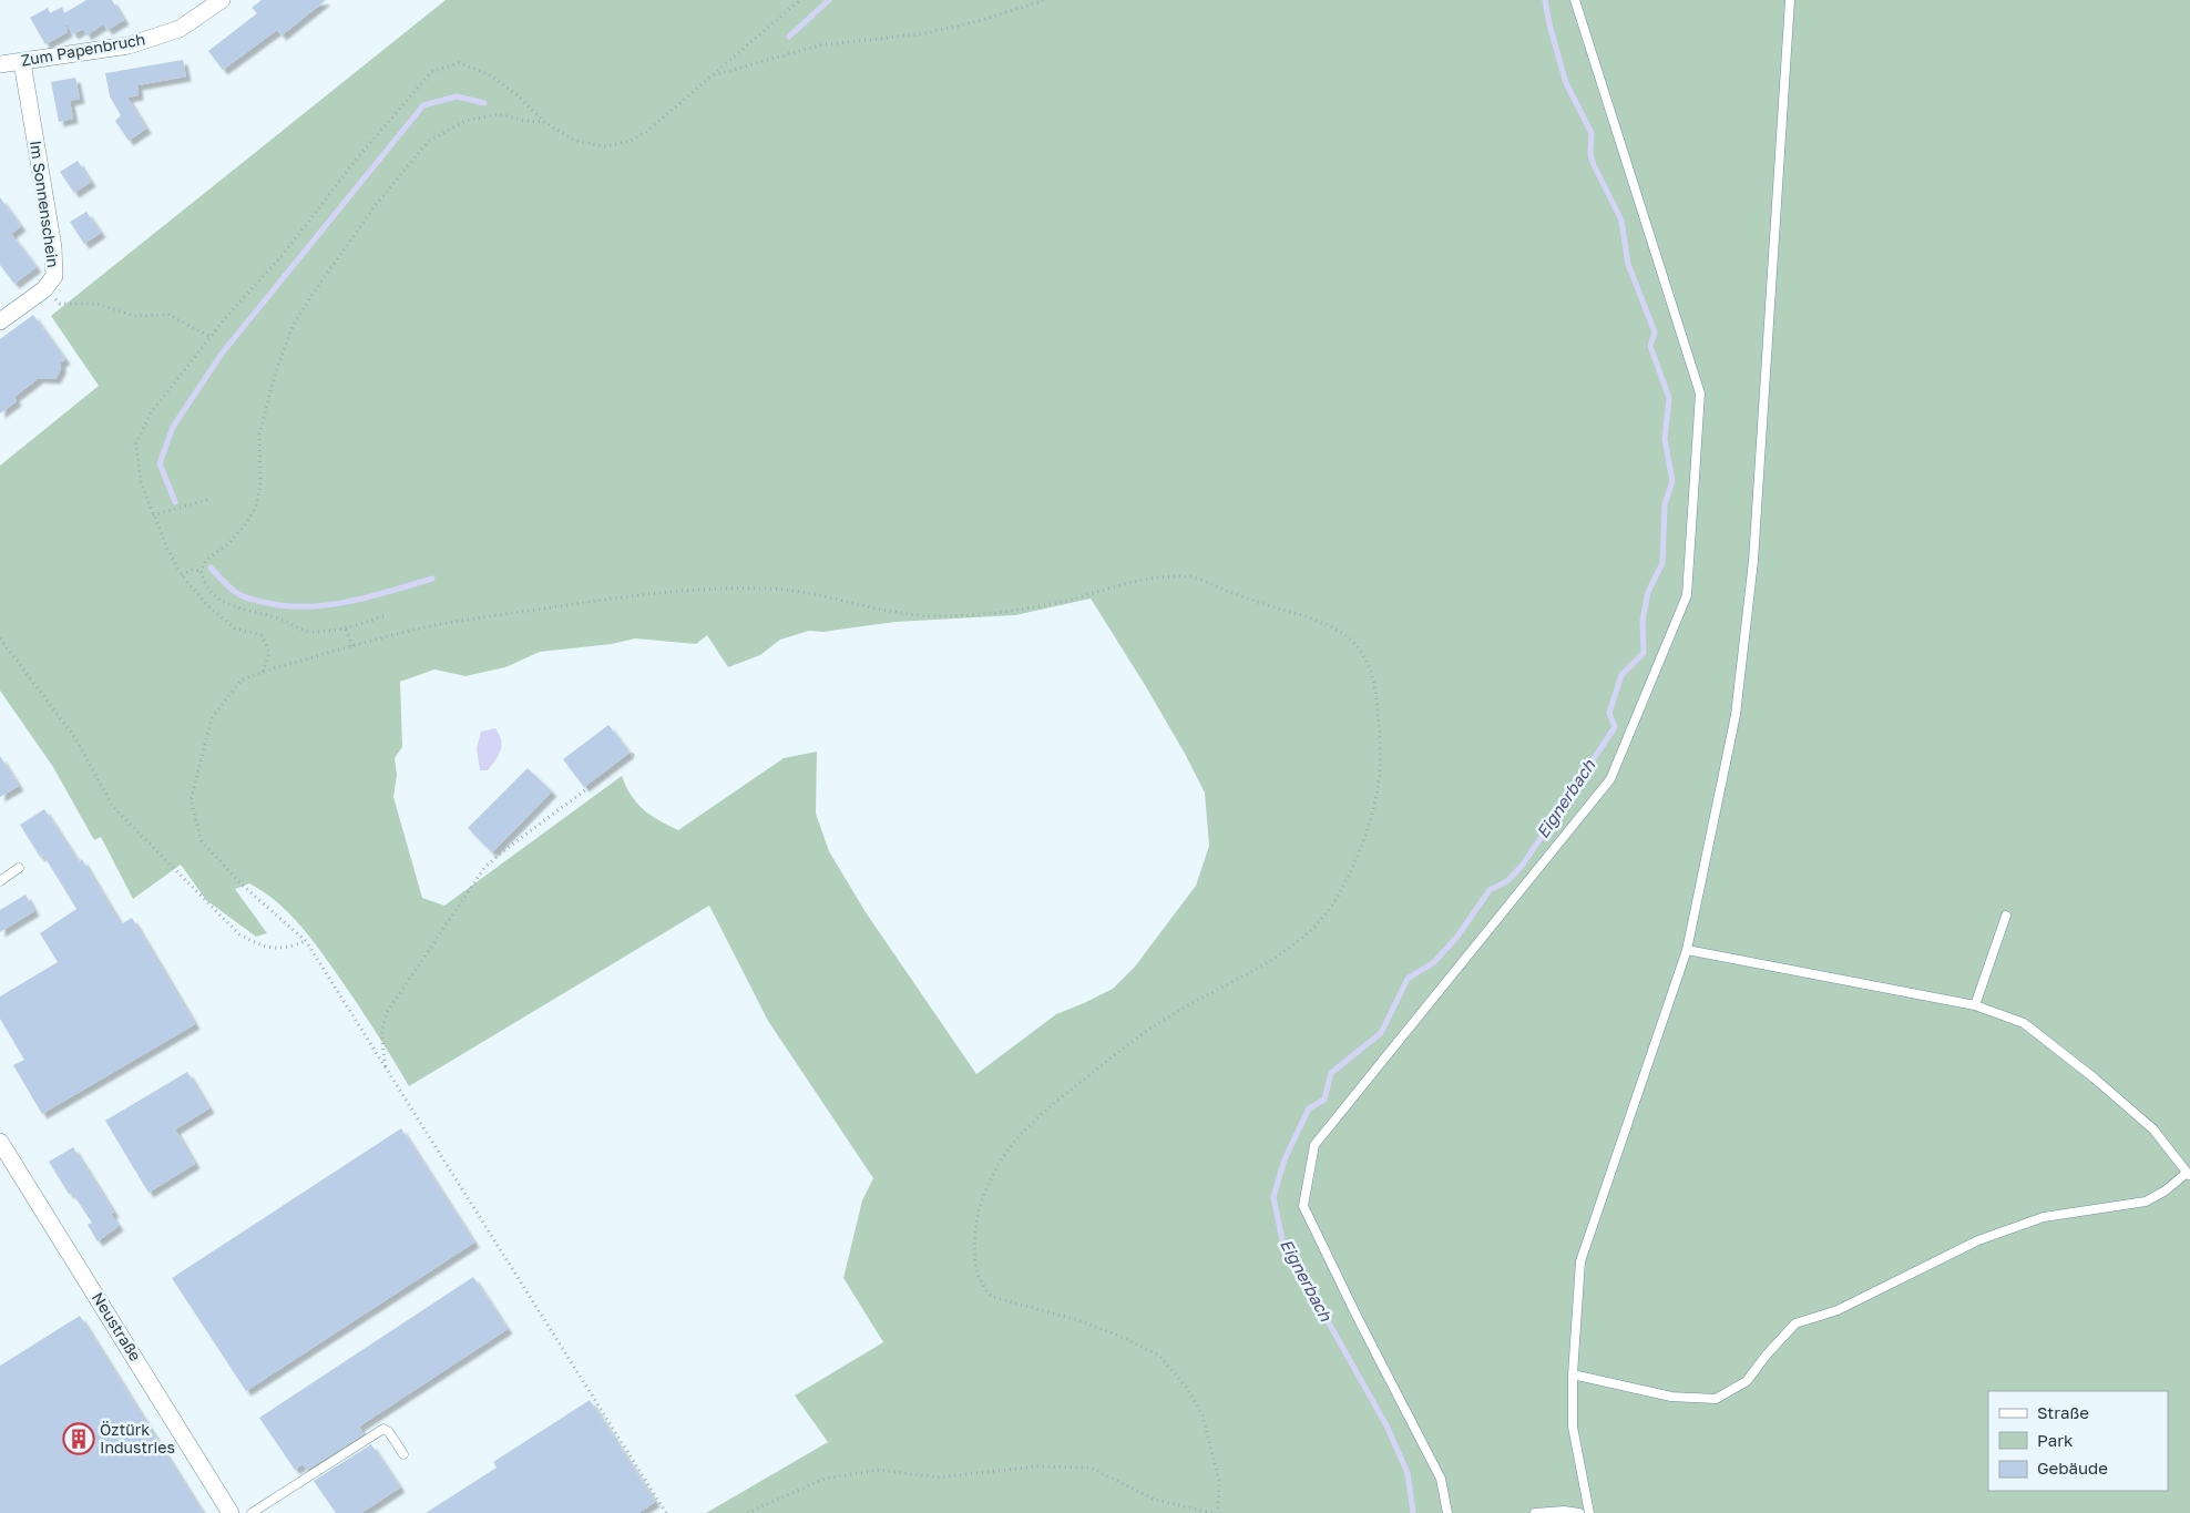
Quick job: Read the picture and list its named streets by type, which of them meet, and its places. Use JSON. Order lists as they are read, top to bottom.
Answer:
{
  "streets": {
    "street": ["Zum Papenbruch", "Im Sonnenschein", "Neustraße"]
  },
  "crossings": [
    ["Zum Papenbruch", "Im Sonnenschein"]
  ],
  "water": ["Eignerbach"],
  "places": {
    "building": ["Öztürk Industries"]
  },
  "legend": ["Straße", "Park", "Gebäude"]
}
